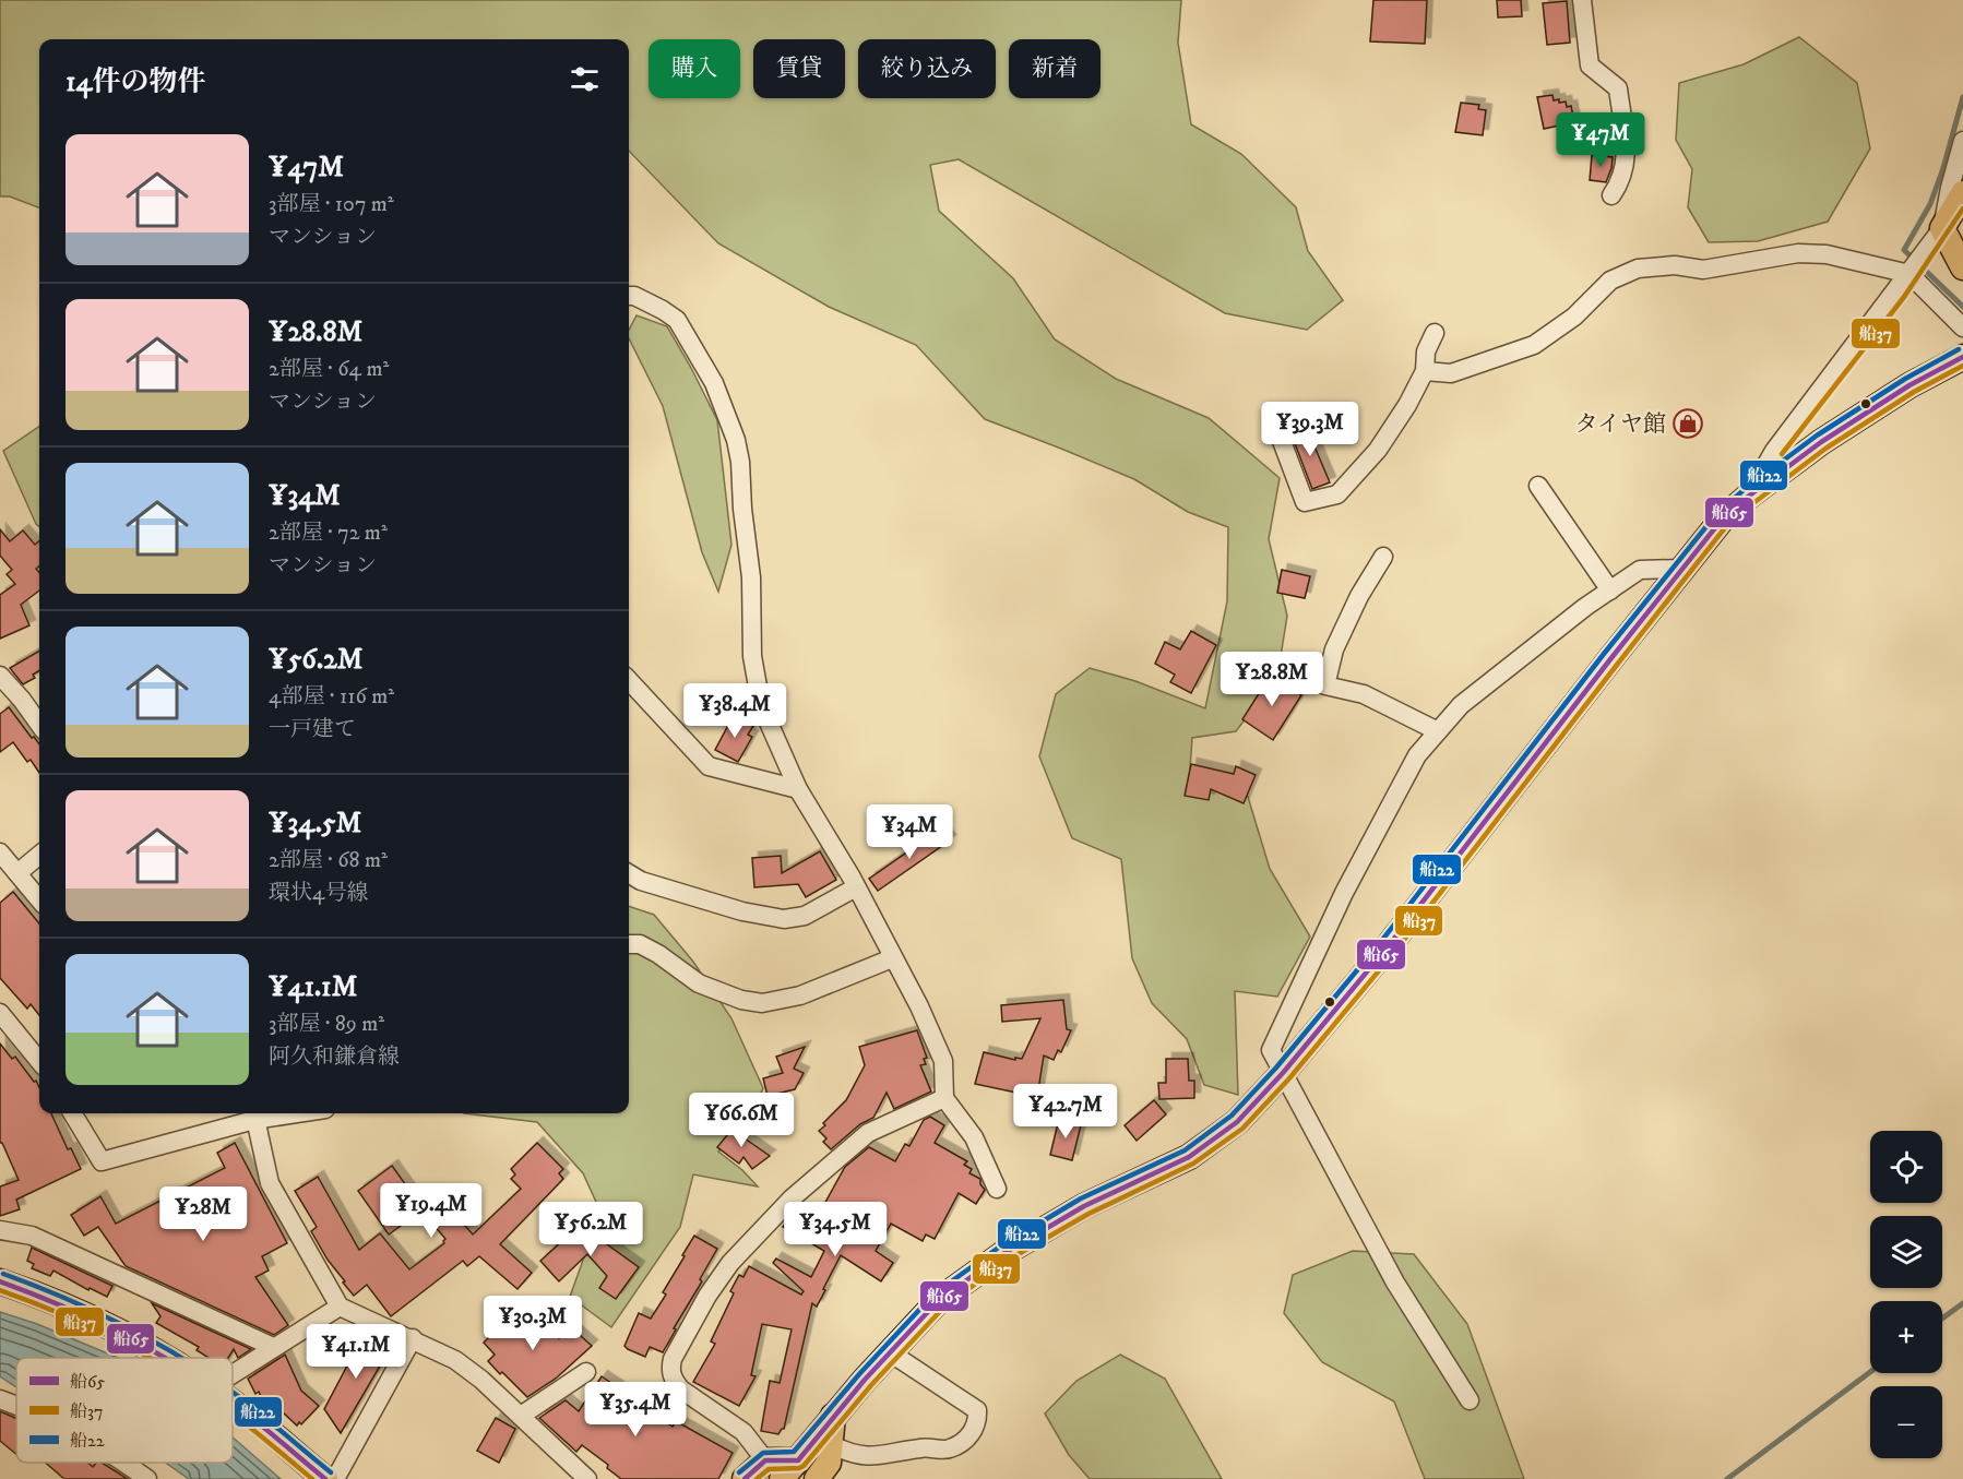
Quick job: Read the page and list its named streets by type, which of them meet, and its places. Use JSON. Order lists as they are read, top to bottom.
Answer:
{
  "places": {
    "shop": ["タイヤ館"]
  },
  "lines": ["transit line 船37", "transit line 船22", "transit line 船65"],
  "legend": ["船65", "船37", "船22"],
  "page": {
    "chip": [
      "購入",
      "賃貸",
      "絞り込み",
      "新着"
    ],
    "heading": "14件の物件",
    "price": [
      "¥47M",
      "¥39.3M",
      "¥28.8M",
      "¥38.4M",
      "¥34M",
      "¥42.7M",
      "¥66.6M",
      "¥19.4M",
      "¥28M",
      "¥56.2M",
      "¥34.5M",
      "¥30.3M",
      "¥41.1M",
      "¥35.4M"
    ],
    "list": [
      {
        "name": "¥47M",
        "note": "3部屋 · 107 m² · マンション"
      },
      {
        "name": "¥28.8M",
        "note": "2部屋 · 64 m² · マンション"
      },
      {
        "name": "¥34M",
        "note": "2部屋 · 72 m² · マンション"
      },
      {
        "name": "¥56.2M",
        "note": "4部屋 · 116 m² · 一戸建て"
      },
      {
        "name": "¥34.5M",
        "note": "2部屋 · 68 m² · 環状4号線"
      },
      {
        "name": "¥41.1M",
        "note": "3部屋 · 89 m² · 阿久和鎌倉線"
      }
    ],
    "map_buttons": ["+", "−"]
  }
}
